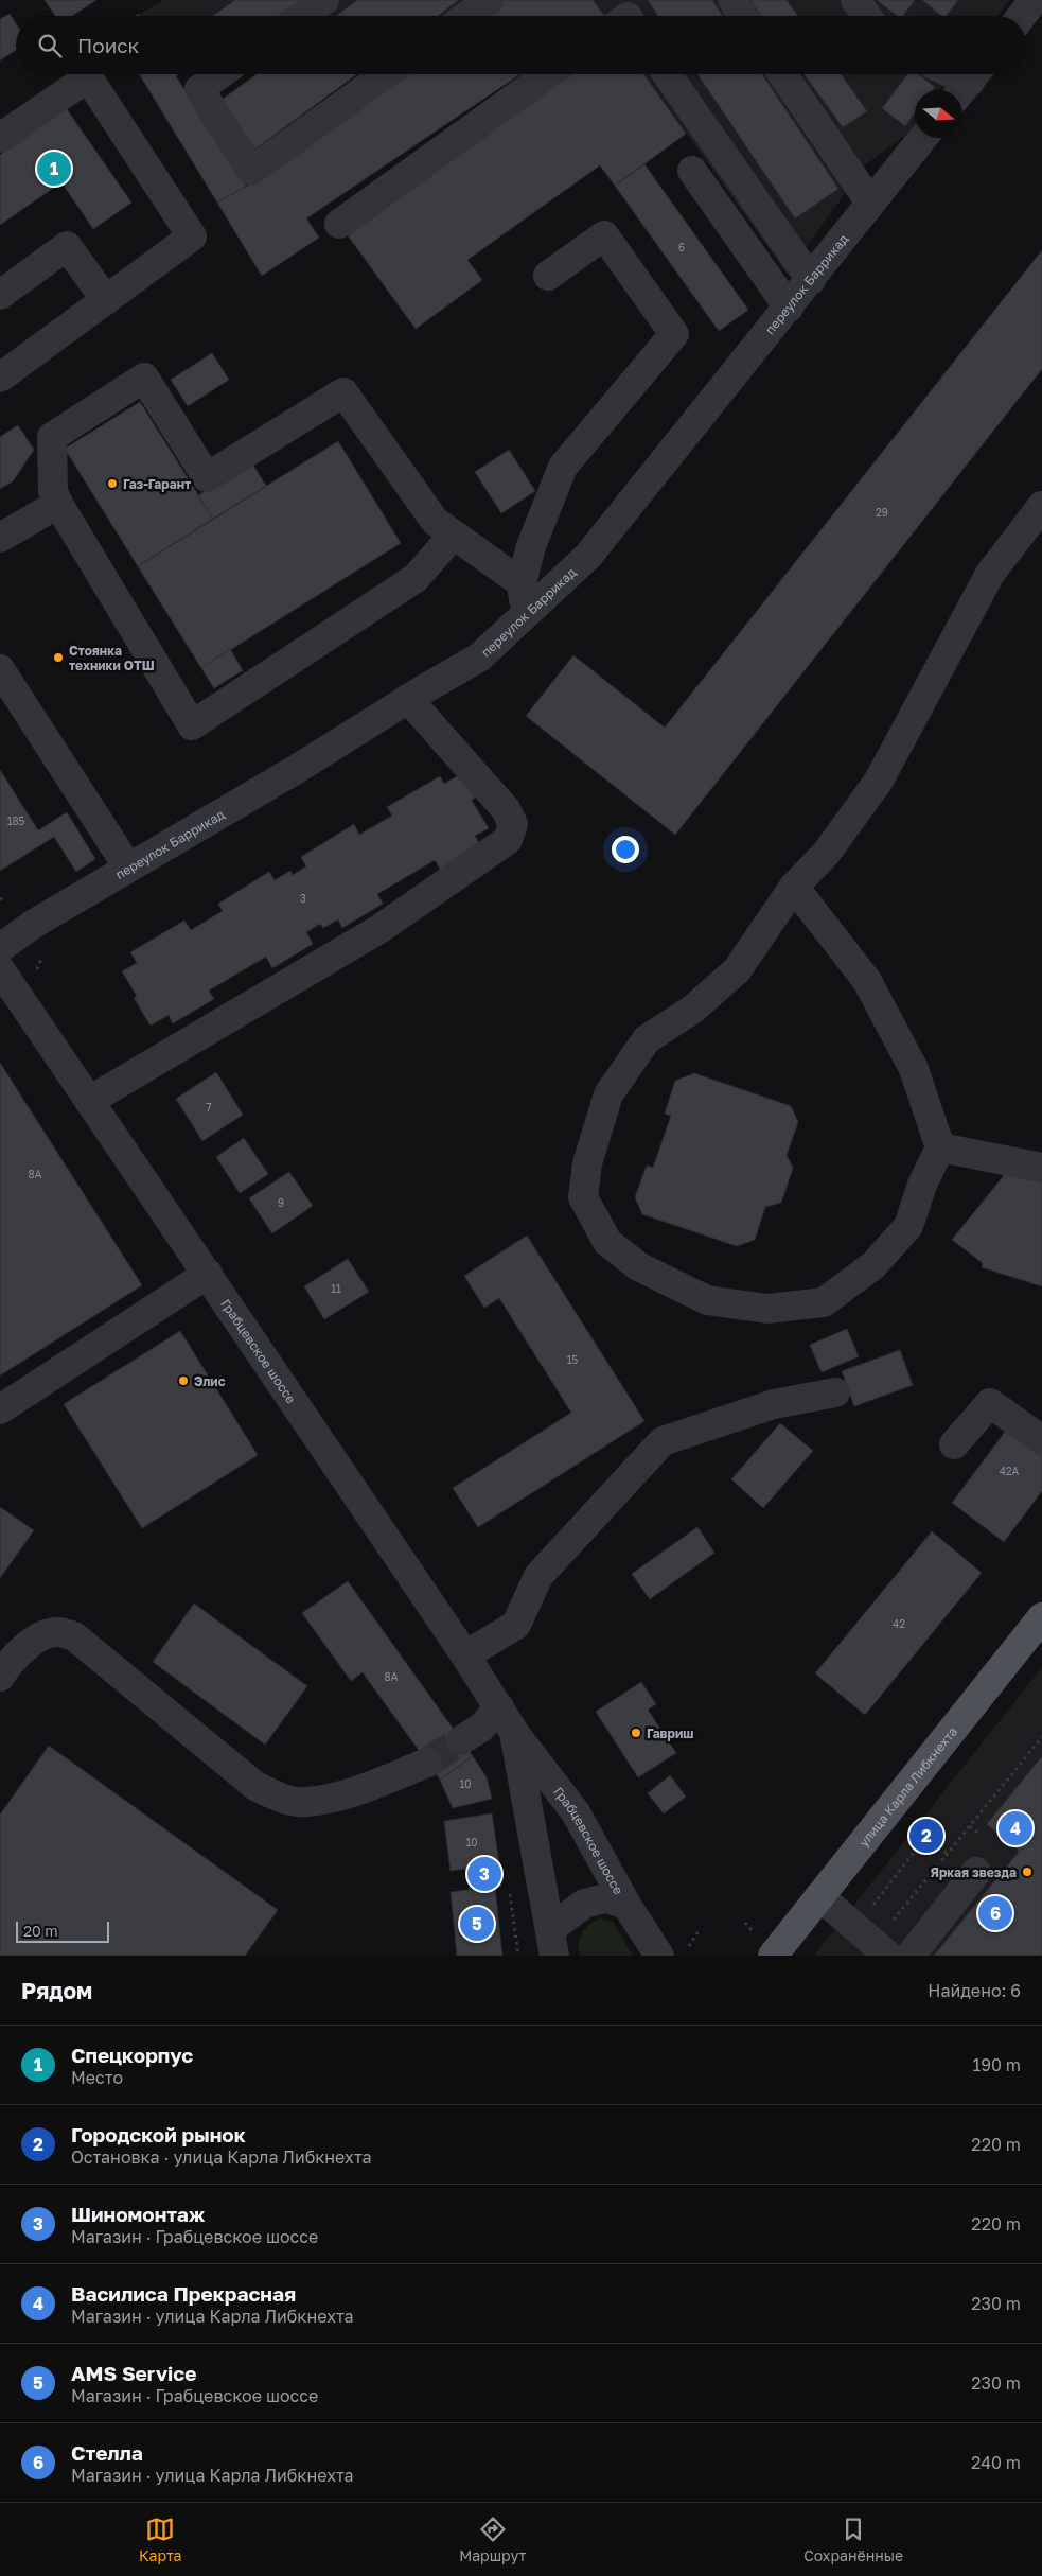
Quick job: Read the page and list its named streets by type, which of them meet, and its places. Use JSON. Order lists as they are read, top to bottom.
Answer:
{
  "streets": {
    "main road": ["улица Карла Либкнехта"],
    "street": ["переулок Баррикад", "Грабцевское шоссе"]
  },
  "places": [
    "Газ-Гарант",
    "Стоянка техники ОТШ",
    "Элис",
    "Гавриш",
    "Яркая звезда"
  ],
  "house_numbers": [
    "6",
    "29",
    "185",
    "3",
    "7",
    "8А",
    "9",
    "11",
    "15",
    "42А",
    "42",
    "8А",
    "10",
    "10"
  ],
  "scale_bar": "20 m",
  "north": "right",
  "page": {
    "search": "Поиск",
    "pins": [
      "1",
      "4",
      "2",
      "3",
      "6",
      "5"
    ],
    "scale": "20 m",
    "heading": ["Рядом", "Найдено: 6"],
    "list": [
      {
        "mark": "1",
        "name": "Спецкорпус",
        "note": "Место",
        "value": "190 m"
      },
      {
        "mark": "2",
        "name": "Городской рынок",
        "note": "Остановка · улица Карла Либкнехта",
        "value": "220 m"
      },
      {
        "mark": "3",
        "name": "Шиномонтаж",
        "note": "Магазин · Грабцевское шоссе",
        "value": "220 m"
      },
      {
        "mark": "4",
        "name": "Василиса Прекрасная",
        "note": "Магазин · улица Карла Либкнехта",
        "value": "230 m"
      },
      {
        "mark": "5",
        "name": "AMS Service",
        "note": "Магазин · Грабцевское шоссе",
        "value": "230 m"
      },
      {
        "mark": "6",
        "name": "Стелла",
        "note": "Магазин · улица Карла Либкнехта",
        "value": "240 m"
      }
    ],
    "nav": ["Карта", "Маршрут", "Сохранённые"]
  }
}
